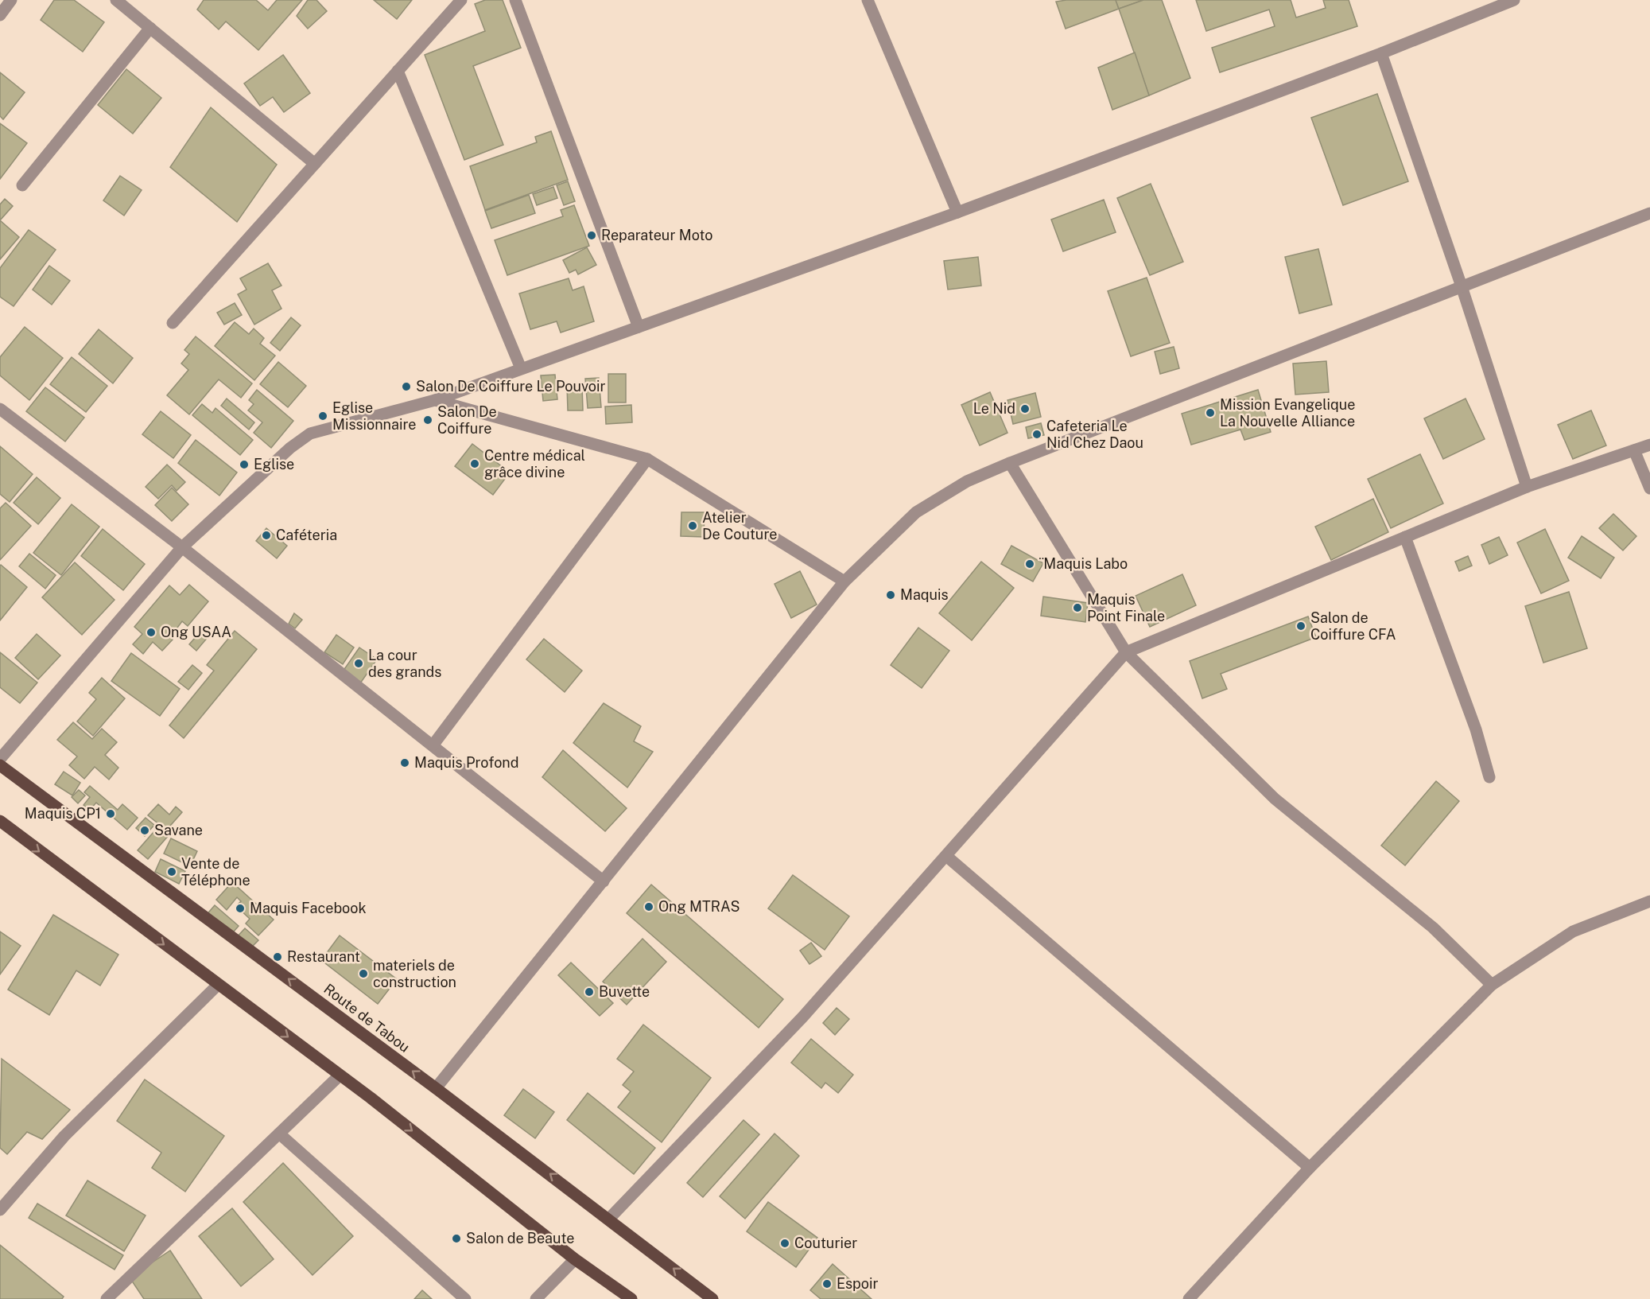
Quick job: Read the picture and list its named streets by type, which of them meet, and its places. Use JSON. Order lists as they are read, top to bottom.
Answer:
{
  "streets": {
    "main road": ["Route de Tabou"]
  },
  "places": [
    "Reparateur Moto",
    "Salon De Coiffure Le Pouvoir",
    "Le Nid",
    "Mission Evangelique La Nouvelle Alliance",
    "Eglise Missionnaire",
    "Salon De Coiffure",
    "Cafeteria Le Nid Chez Daou",
    "Centre médical grâce divine",
    "Eglise",
    "Atelier De Couture",
    "Caféteria",
    "¨Maquis Labo",
    "Maquis",
    "Maquis Point Finale",
    "Salon de Coiffure CFA",
    "Ong USAA",
    "La cour des grands",
    "Maquis Profond",
    "Maquis CP1",
    "Savane",
    "Vente de Téléphone",
    "Ong MTRAS",
    "Maquis Facebook",
    "Restaurant",
    "materiels de construction",
    "Buvette",
    "Salon de Beaute",
    "Couturier",
    "Espoir"
  ]
}
